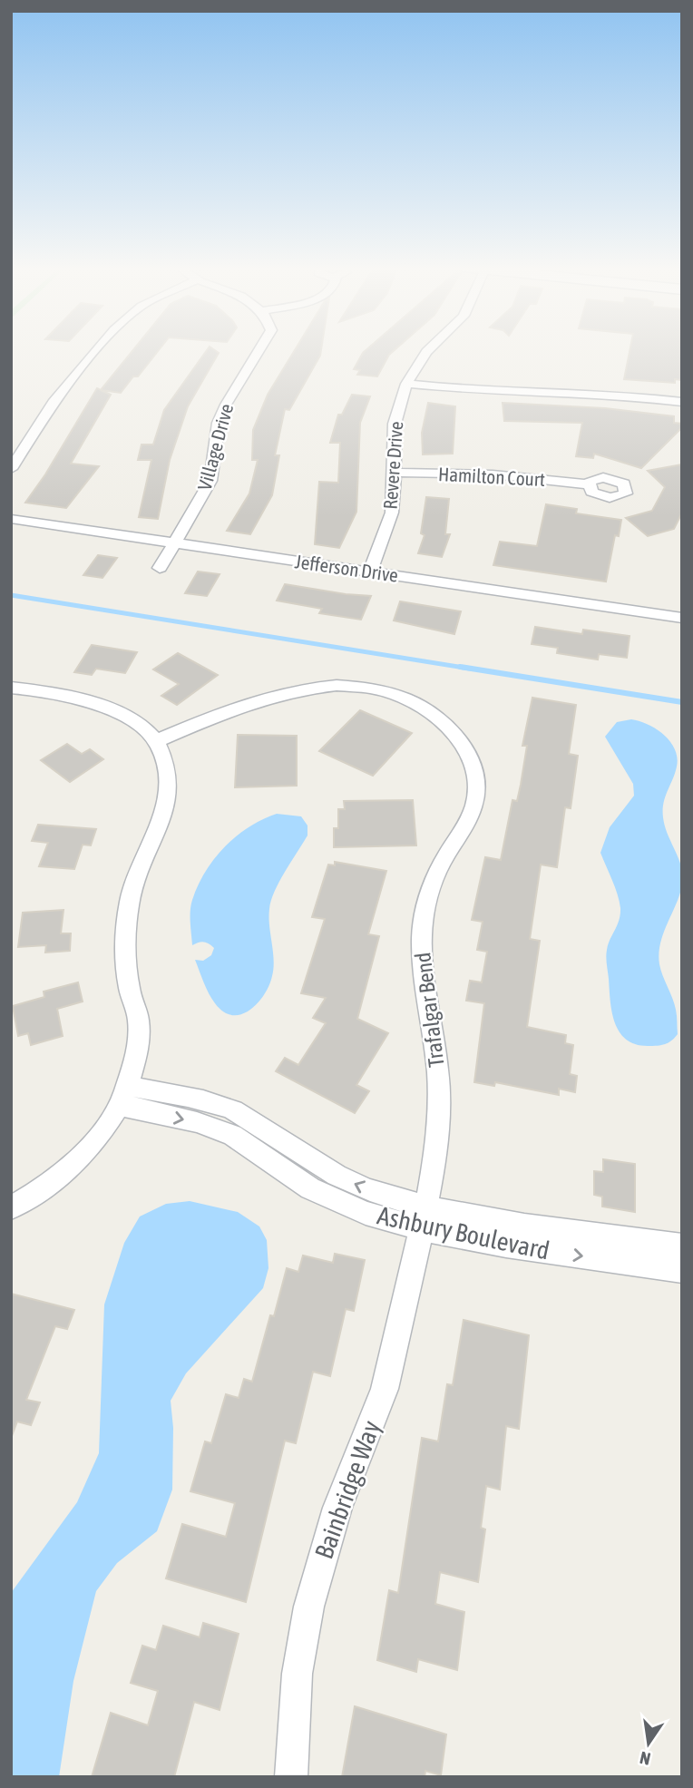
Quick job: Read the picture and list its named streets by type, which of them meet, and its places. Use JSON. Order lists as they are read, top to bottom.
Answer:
{
  "streets": {
    "street": [
      "Village Drive",
      "Revere Drive",
      "Hamilton Court",
      "Jefferson Drive",
      "Trafalgar Bend",
      "Ashbury Boulevard",
      "Bainbridge Way"
    ]
  },
  "crossings": [
    ["Village Drive", "Jefferson Drive"],
    ["Revere Drive", "Hamilton Court"],
    ["Revere Drive", "Jefferson Drive"],
    ["Trafalgar Bend", "Ashbury Boulevard"],
    ["Trafalgar Bend", "Bainbridge Way"],
    ["Ashbury Boulevard", "Bainbridge Way"]
  ],
  "north": "bottom"
}
